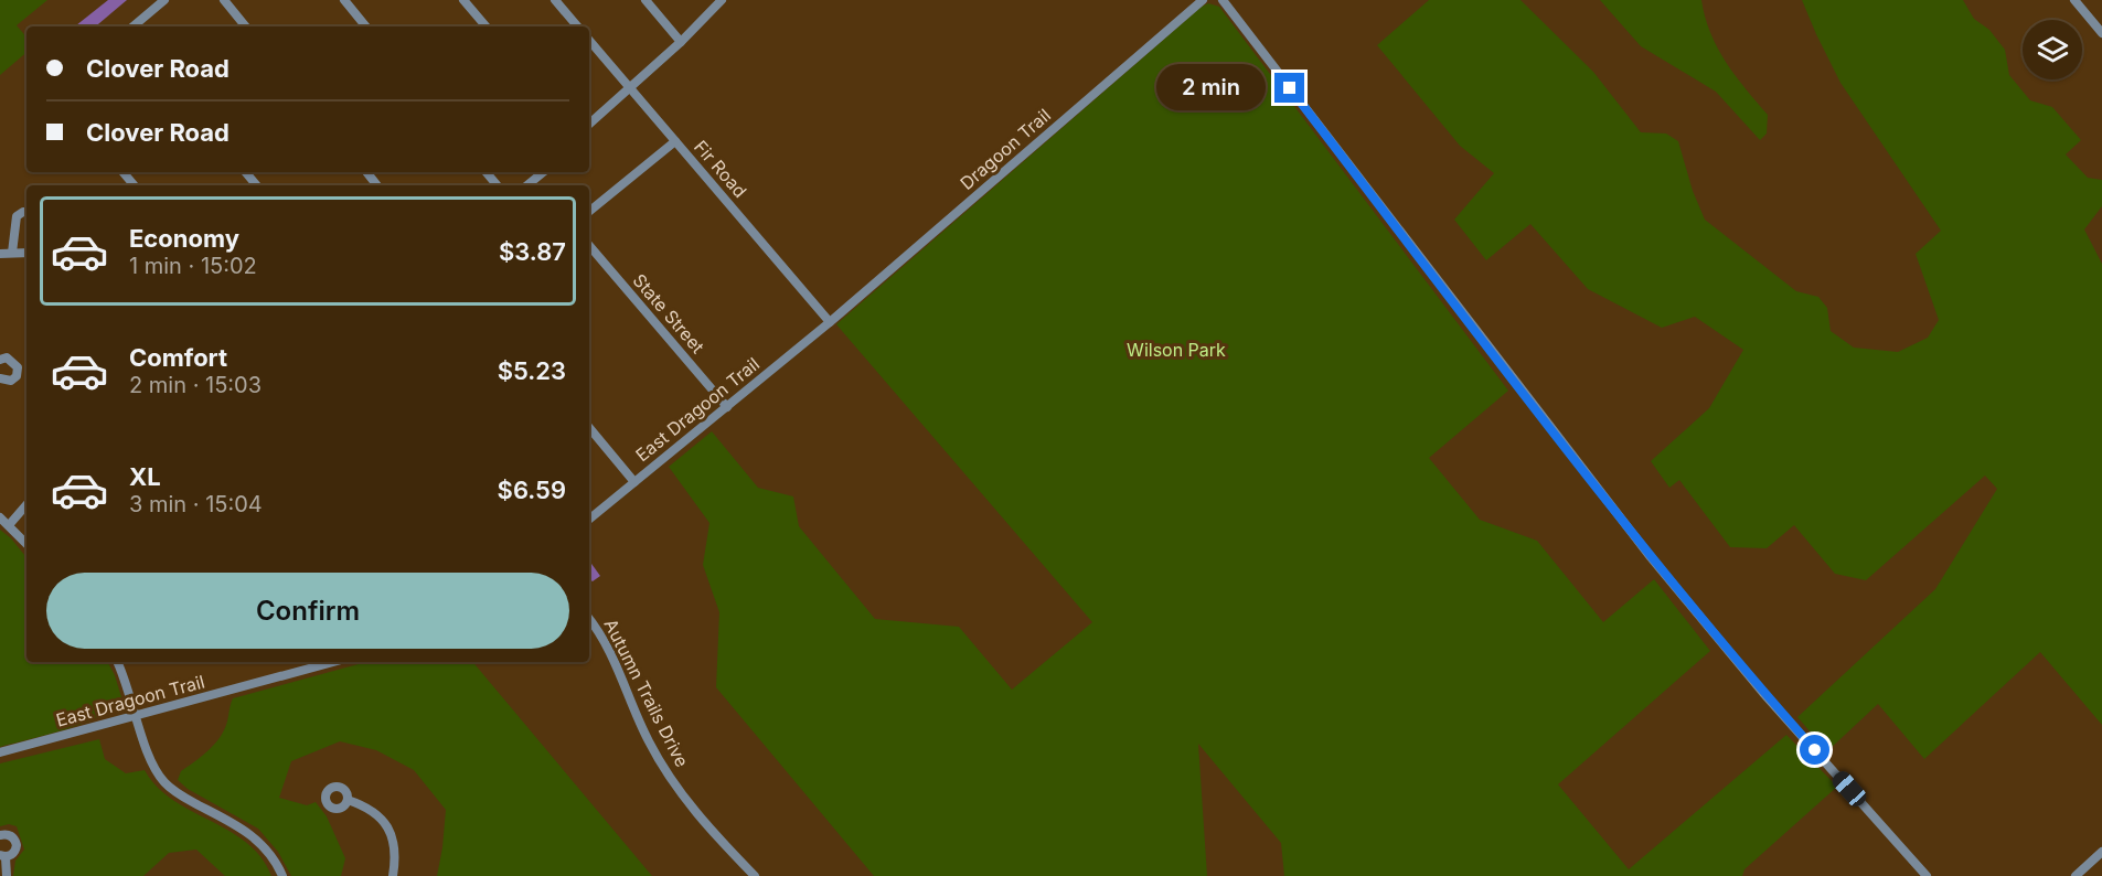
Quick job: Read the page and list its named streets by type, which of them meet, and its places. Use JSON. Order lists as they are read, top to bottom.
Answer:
{
  "streets": {
    "street": [
      "Dragoon Trail",
      "Fir Road",
      "State Street",
      "East Dragoon Trail",
      "Autumn Trails Drive"
    ]
  },
  "crossings": [
    ["Dragoon Trail", "Fir Road"],
    ["Dragoon Trail", "East Dragoon Trail"],
    ["Fir Road", "East Dragoon Trail"],
    ["State Street", "East Dragoon Trail"]
  ],
  "parks": ["Wilson Park"],
  "page": {
    "banner": ["Clover Road", "Clover Road"],
    "bubble": "2 min",
    "list": [
      {
        "name": "Economy",
        "note": "1 min · 15:02",
        "value": "$3.87"
      },
      {
        "name": "Comfort",
        "note": "2 min · 15:03",
        "value": "$5.23"
      },
      {
        "name": "XL",
        "note": "3 min · 15:04",
        "value": "$6.59"
      }
    ],
    "buttons": "Confirm"
  }
}
